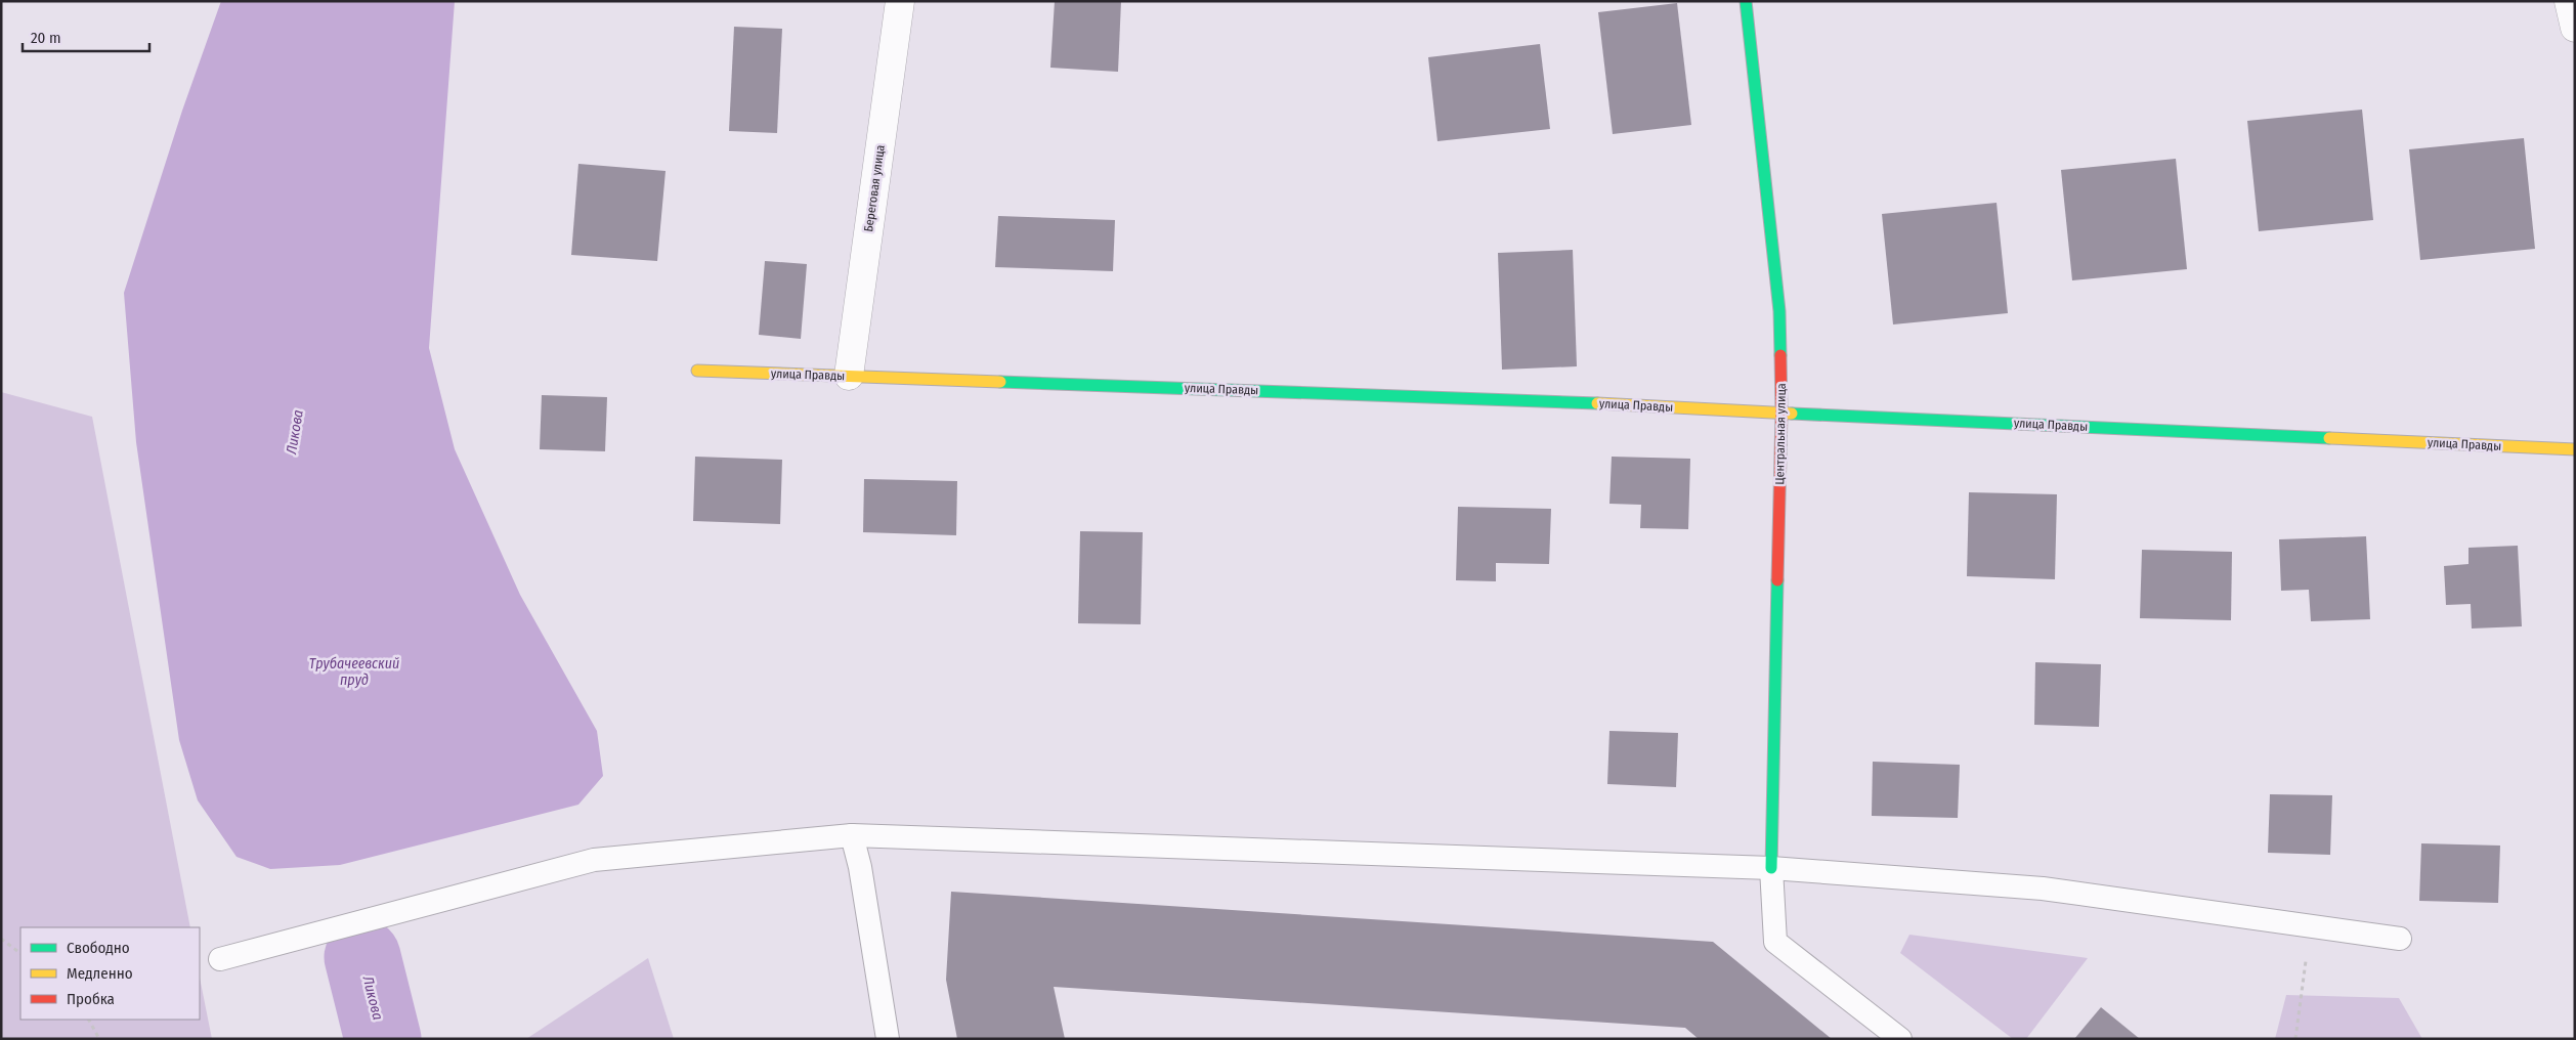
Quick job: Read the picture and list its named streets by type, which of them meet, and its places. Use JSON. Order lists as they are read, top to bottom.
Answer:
{
  "streets": {
    "street": ["Береговая улица", "улица Правды", "Центральная улица"]
  },
  "crossings": [
    ["Береговая улица", "улица Правды"],
    ["улица Правды", "Центральная улица"]
  ],
  "water": ["Ликова", "Трубачеевский пруд"],
  "legend": ["Свободно", "Медленно", "Пробка"],
  "scale_bar": "20 m"
}
